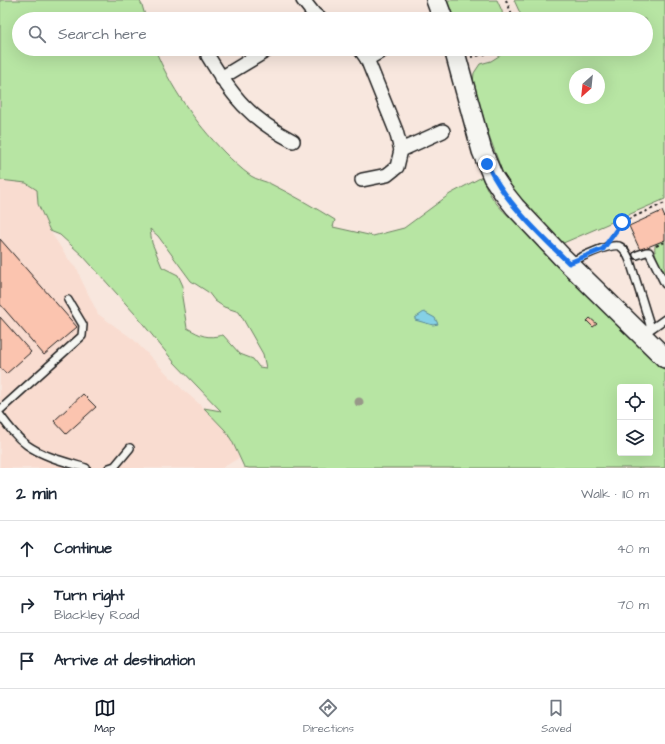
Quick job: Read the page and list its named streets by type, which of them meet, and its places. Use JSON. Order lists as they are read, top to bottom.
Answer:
{
  "north": "bottom left",
  "page": {
    "search": "Search here",
    "heading": ["2 min", "Walk · 110 m"],
    "list": [
      ["Continue", "40 m"],
      ["Turn right", "Blackley Road", "70 m"],
      "Arrive at destination"
    ],
    "nav": ["Map", "Directions", "Saved"]
  }
}
